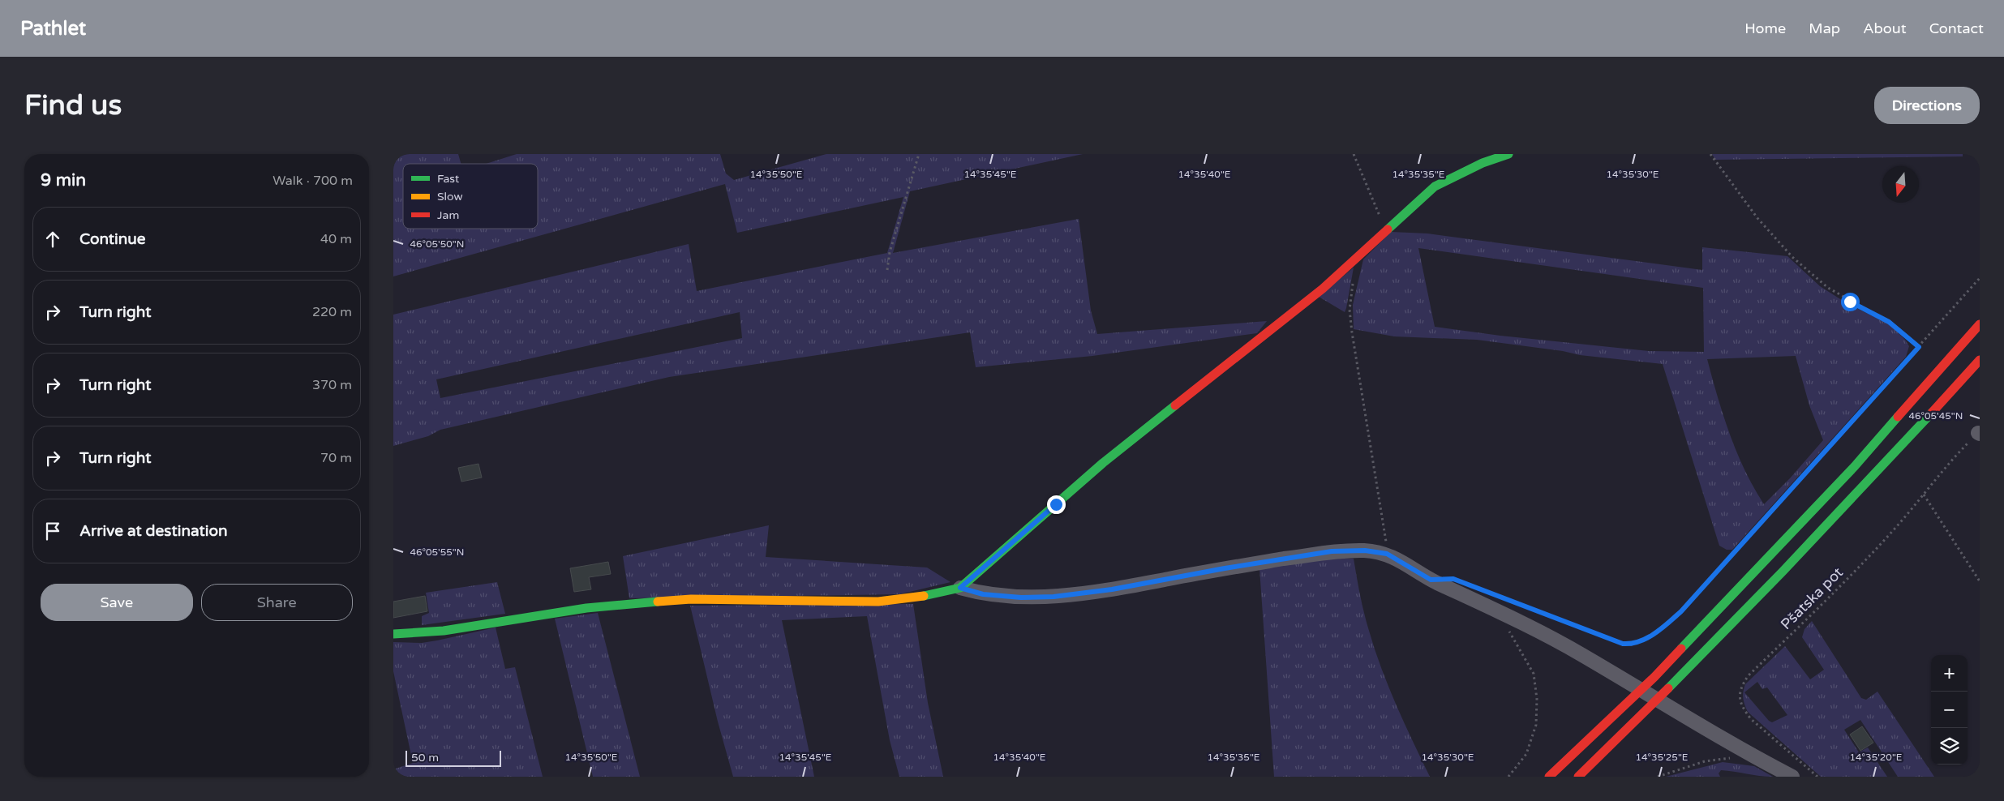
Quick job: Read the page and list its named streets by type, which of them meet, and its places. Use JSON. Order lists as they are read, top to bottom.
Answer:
{
  "streets": {
    "path": ["Pšatska pot"]
  },
  "legend": ["Fast", "Slow", "Jam"],
  "scale_bar": "50 m",
  "north": "bottom",
  "page": {
    "header": "Pathlet",
    "nav": [
      "Home",
      "Map",
      "About",
      "Contact"
    ],
    "buttons": [
      "Directions",
      ["Save", "Share"]
    ],
    "title": "Find us",
    "heading": ["9 min", "Walk · 700 m"],
    "list": [
      ["Continue", "40 m"],
      ["Turn right", "220 m"],
      ["Turn right", "370 m"],
      ["Turn right", "70 m"],
      "Arrive at destination"
    ],
    "map_buttons": ["+", "−"],
    "scale": "50 m"
  },
  "coordinates": [
    "14°35'50\"E",
    "14°35'45\"E",
    "14°35'40\"E",
    "14°35'35\"E",
    "14°35'30\"E",
    "46°05'50\"N",
    "46°05'45\"N",
    "46°05'55\"N",
    "14°35'25\"E",
    "14°35'20\"E"
  ]
}
